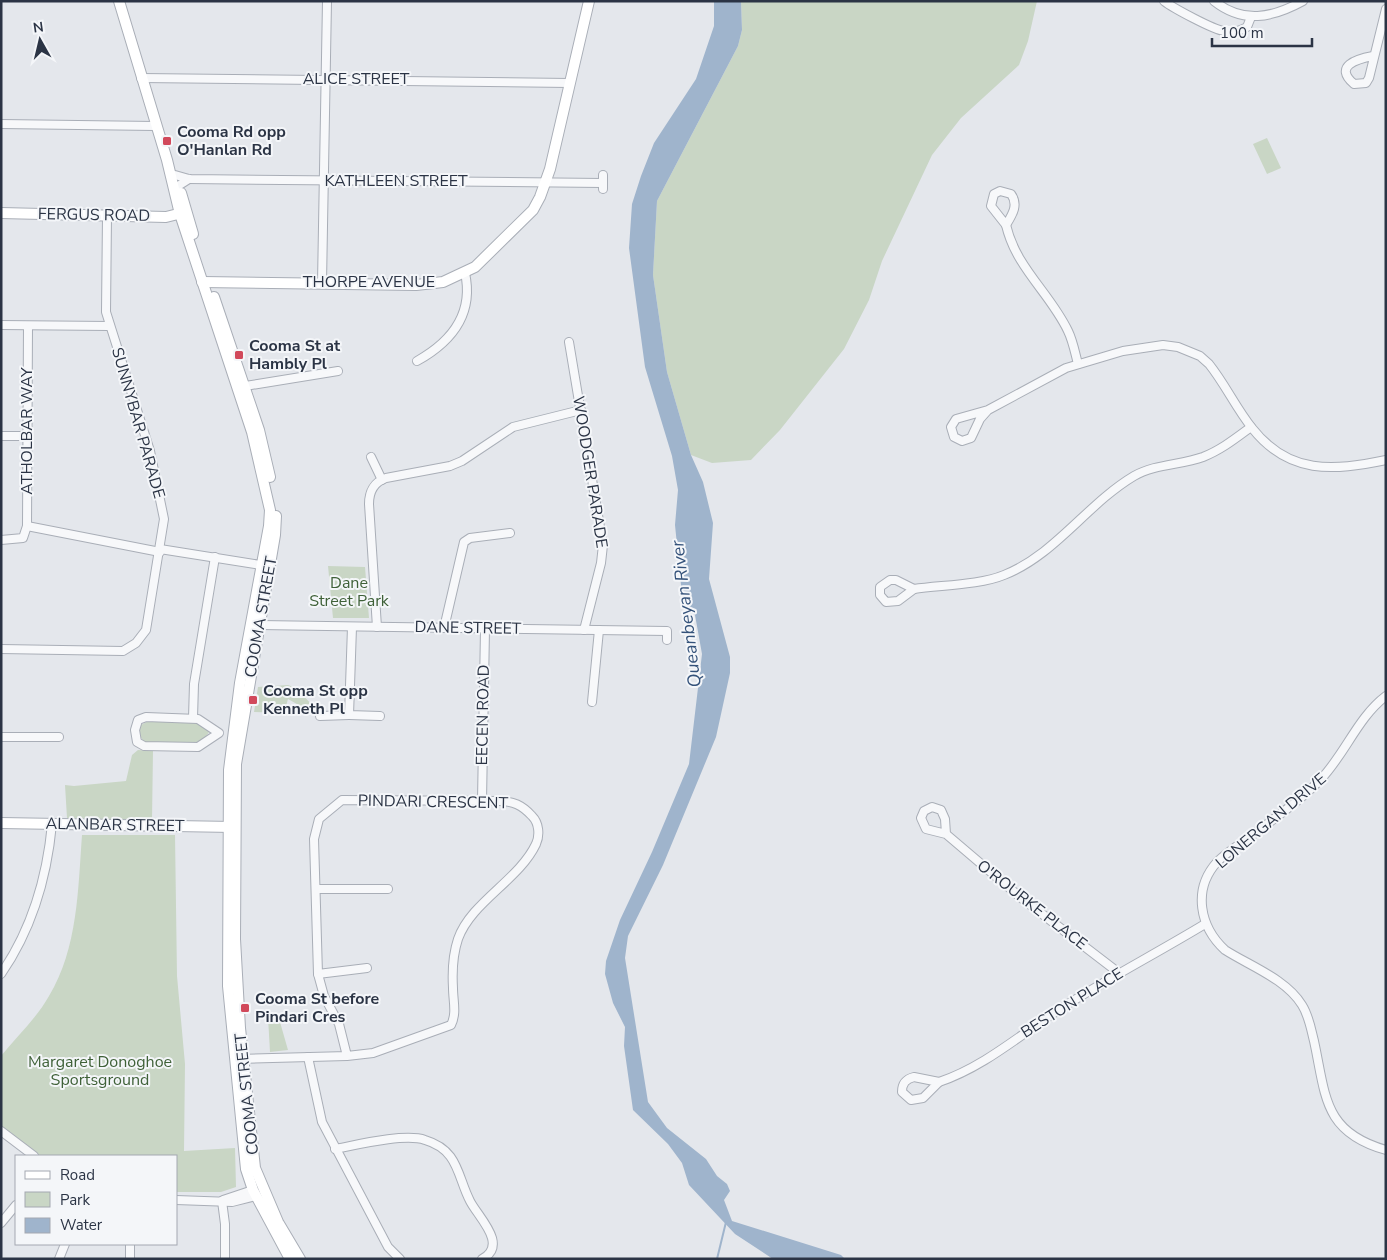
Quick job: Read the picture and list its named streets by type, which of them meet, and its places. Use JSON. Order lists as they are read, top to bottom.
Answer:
{
  "streets": {
    "main road": [
      "FERGUS ROAD",
      "THORPE AVENUE",
      "COOMA STREET",
      "ALANBAR STREET"
    ],
    "street": [
      "ALICE STREET",
      "KATHLEEN STREET",
      "SUNNYBAR PARADE",
      "ATHOLBAR WAY",
      "WOODGER PARADE",
      "DANE STREET",
      "EECEN ROAD",
      "PINDARI CRESCENT",
      "LONERGAN DRIVE",
      "O'ROURKE PLACE",
      "BESTON PLACE"
    ]
  },
  "crossings": [
    ["ALICE STREET", "THORPE AVENUE"],
    ["ALICE STREET", "COOMA STREET"],
    ["KATHLEEN STREET", "THORPE AVENUE"],
    ["KATHLEEN STREET", "COOMA STREET"],
    ["FERGUS ROAD", "SUNNYBAR PARADE"],
    ["FERGUS ROAD", "COOMA STREET"],
    ["THORPE AVENUE", "COOMA STREET"],
    ["WOODGER PARADE", "DANE STREET"],
    ["COOMA STREET", "DANE STREET"],
    ["COOMA STREET", "PINDARI CRESCENT"],
    ["COOMA STREET", "ALANBAR STREET"],
    ["DANE STREET", "EECEN ROAD"],
    ["EECEN ROAD", "PINDARI CRESCENT"],
    ["LONERGAN DRIVE", "BESTON PLACE"],
    ["O'ROURKE PLACE", "BESTON PLACE"]
  ],
  "water": ["Queanbeyan River"],
  "parks": ["Dane Street Park", "Margaret Donoghoe Sportsground"],
  "places": {
    "transit": [
      "Cooma Rd opp O'Hanlan Rd",
      "Cooma St at Hambly Pl",
      "Cooma St opp Kenneth Pl",
      "Cooma St before Pindari Cres"
    ]
  },
  "legend": ["Road", "Park", "Water"],
  "scale_bar": "100 m",
  "north": "top"
}
